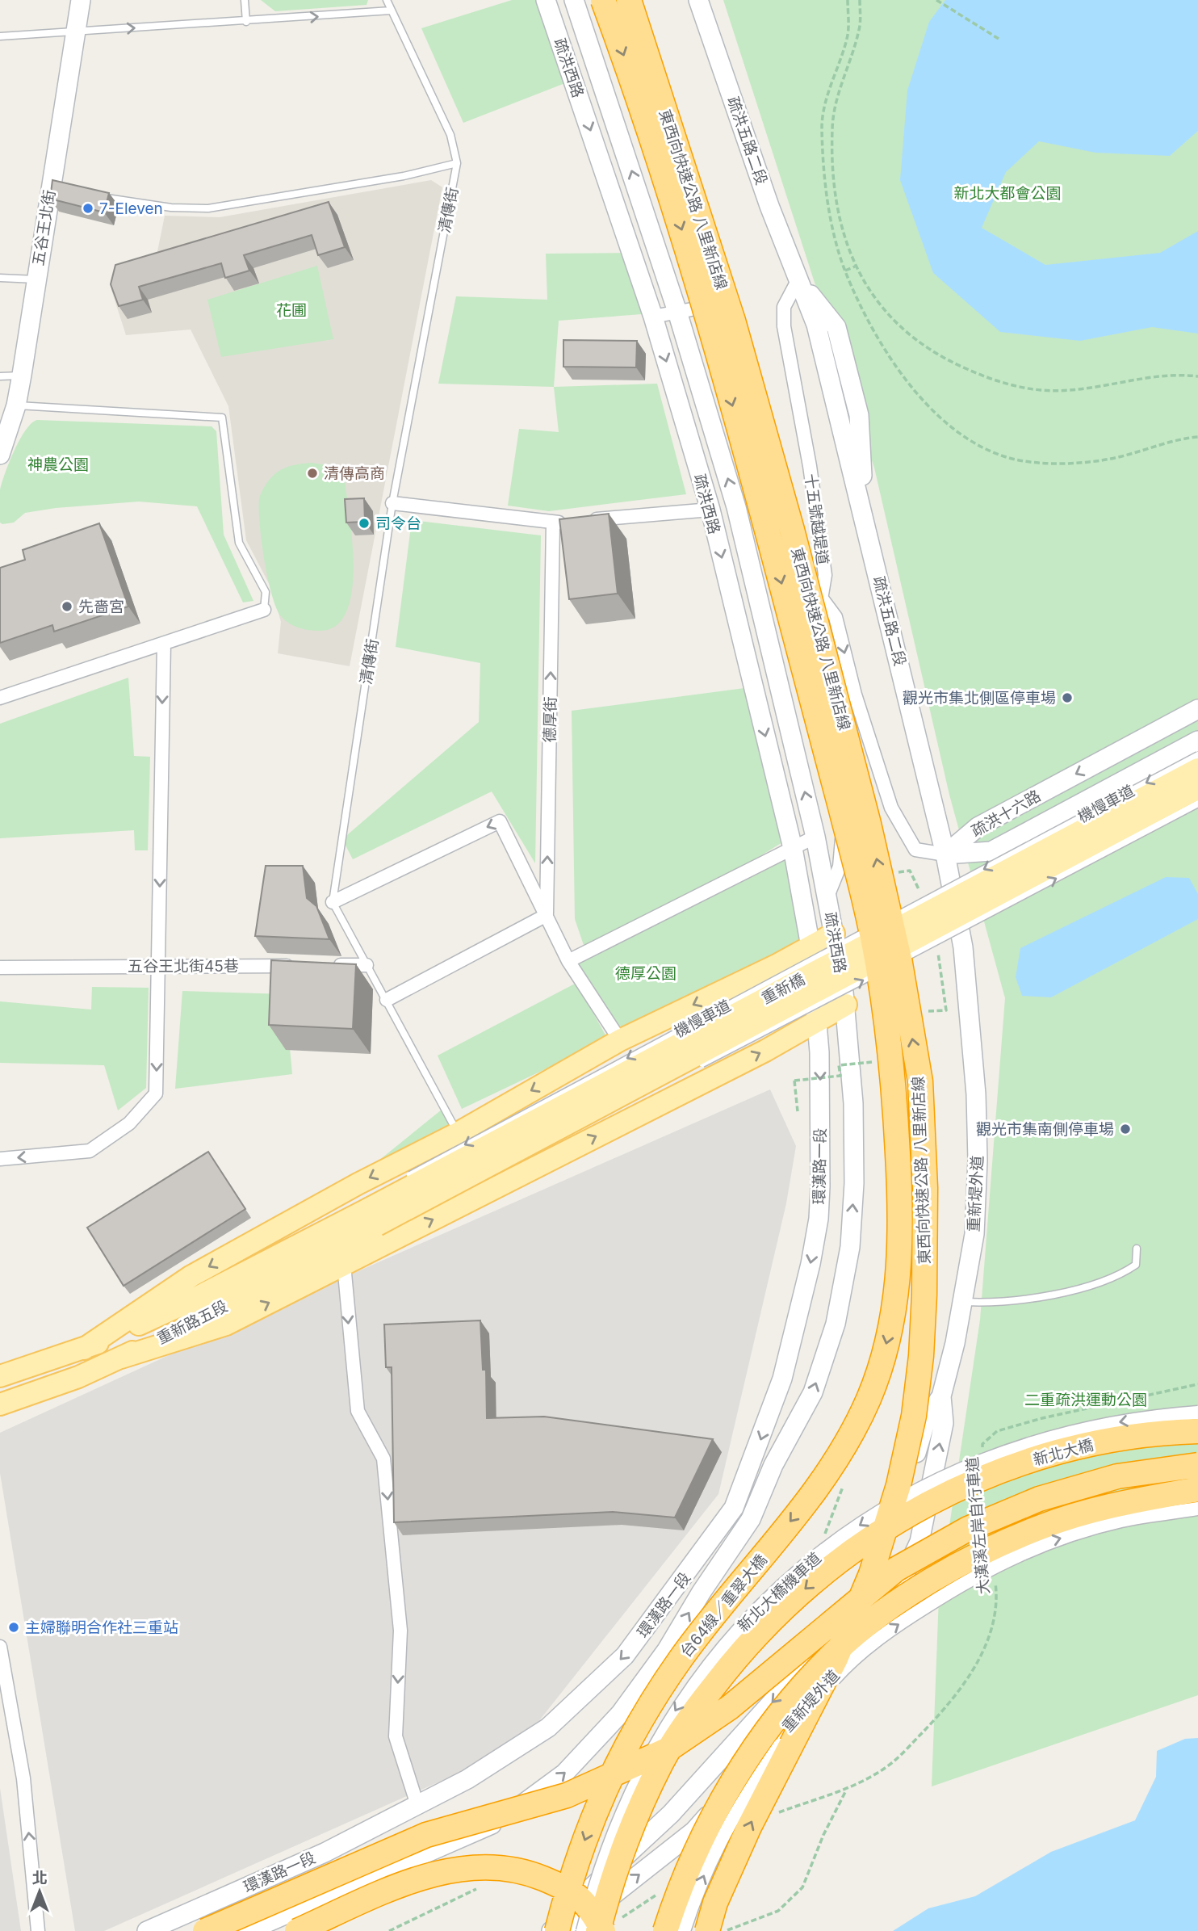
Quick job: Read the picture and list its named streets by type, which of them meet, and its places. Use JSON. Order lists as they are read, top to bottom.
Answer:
{
  "streets": {
    "highway": ["東西向快速公路 八里新店線", "新北大橋", "台64線／重翠大橋"],
    "main road": ["重新橋", "重新路五段"],
    "street": [
      "疏洪西路",
      "疏洪五路二段",
      "五谷王北街",
      "十五號越堤道",
      "德厚街",
      "疏洪十六路",
      "五谷王北街45巷",
      "環漢路一段",
      "重新堤外道",
      "新北大橋機車道"
    ],
    "lane": ["清傳街", "機慢車道"],
    "path": ["大漢溪左岸自行車道"]
  },
  "crossings": [
    ["疏洪西路", "十五號越堤道"],
    ["疏洪西路", "環漢路一段"],
    ["疏洪五路二段", "十五號越堤道"],
    ["疏洪五路二段", "疏洪十六路"],
    ["疏洪五路二段", "重新堤外道"],
    ["東西向快速公路 八里新店線", "台64線／重翠大橋"],
    ["疏洪十六路", "重新堤外道"],
    ["重新橋", "重新路五段"],
    ["重新堤外道", "台64線／重翠大橋"]
  ],
  "one_way": ["德厚街", "台64線／重翠大橋"],
  "parks": [
    "新北大都會公園",
    "花圃",
    "神農公園",
    "德厚公園",
    "二重疏洪運動公園"
  ],
  "places": [
    "7-Eleven",
    "清傳高商",
    "司令台",
    "先嗇宮",
    "觀光市集北側區停車場",
    "觀光市集南側停車場",
    "主婦聯明合作社三重站"
  ],
  "north": "top"
}
